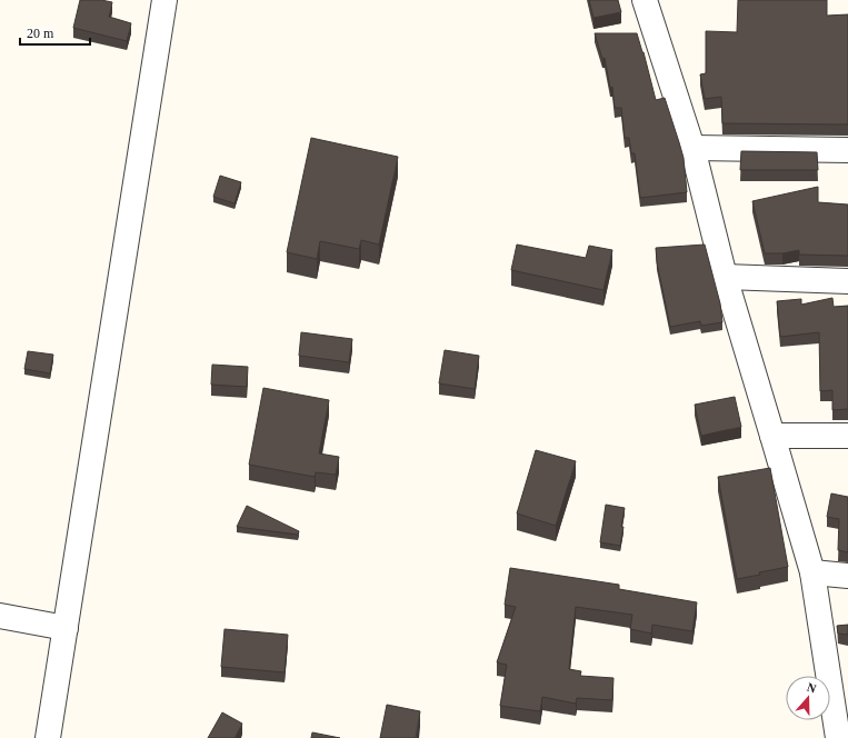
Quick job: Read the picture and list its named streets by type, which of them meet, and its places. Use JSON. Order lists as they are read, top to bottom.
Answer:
{
  "scale_bar": "20 m",
  "north": "top"
}
